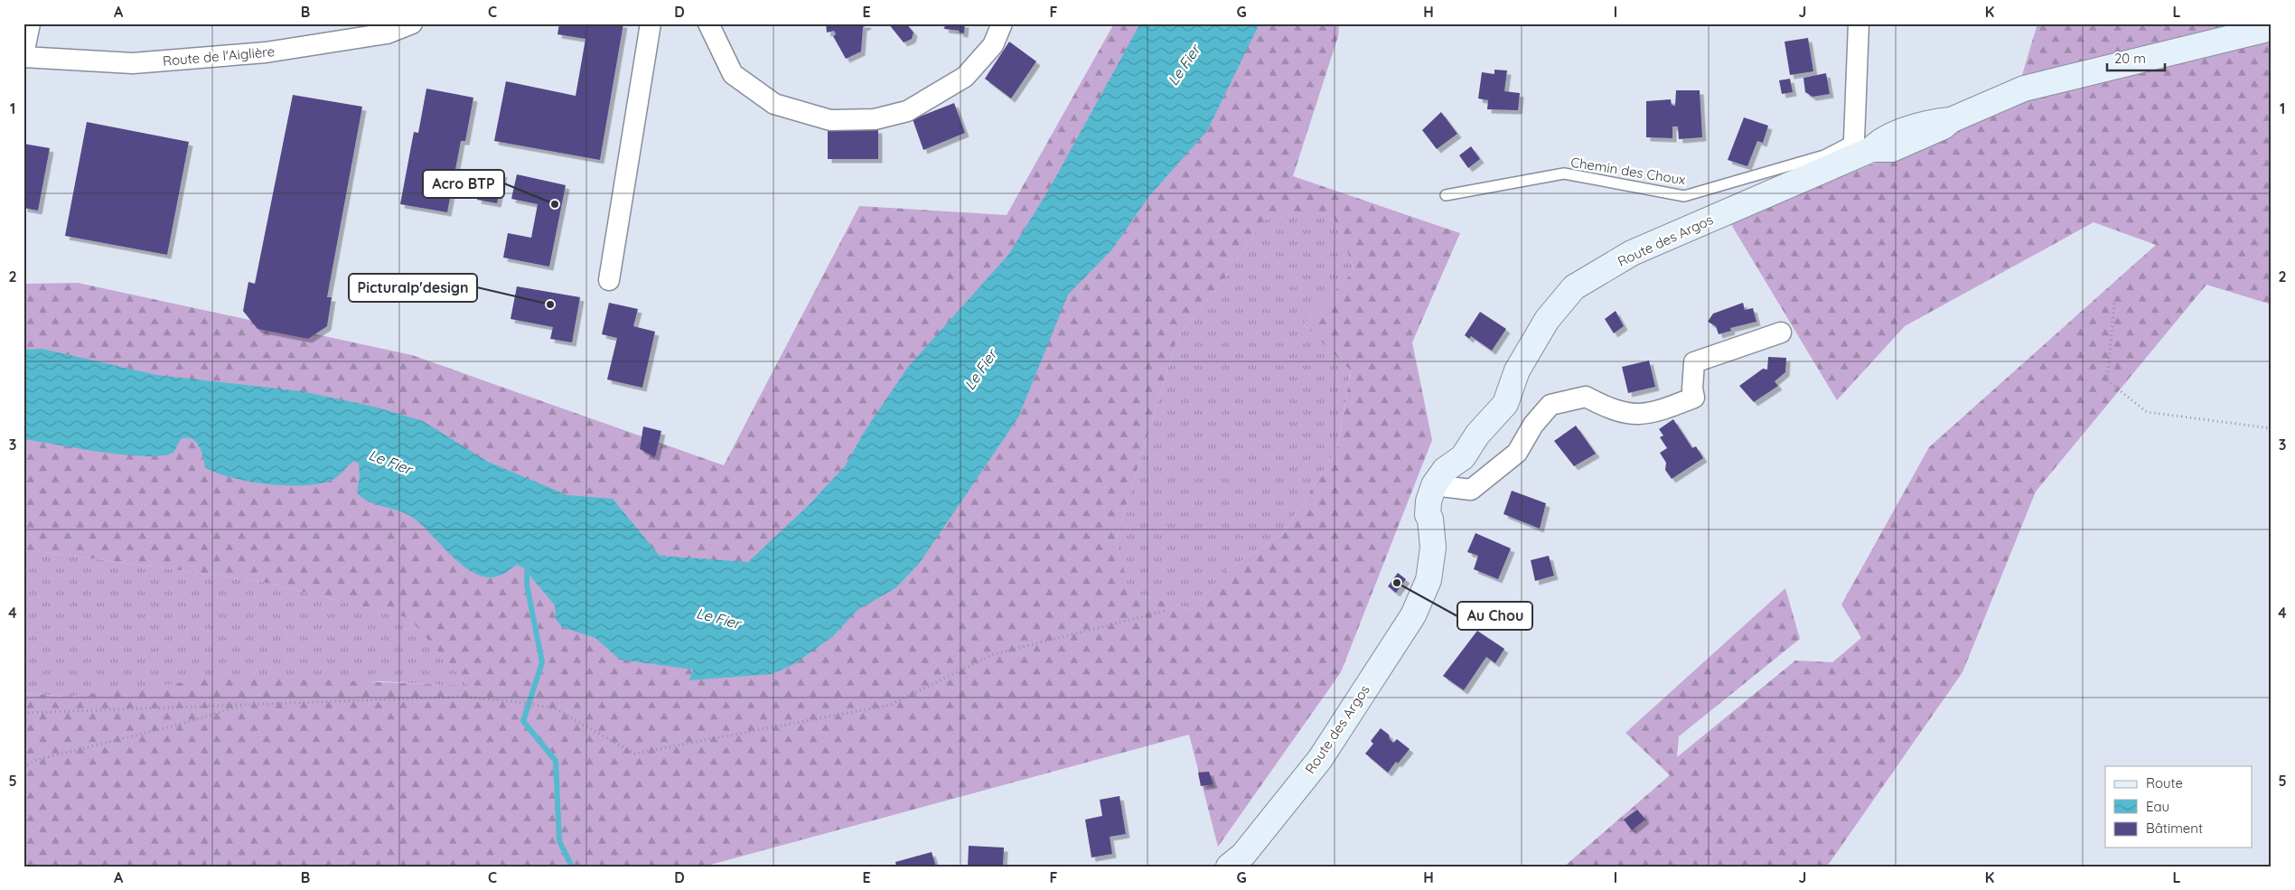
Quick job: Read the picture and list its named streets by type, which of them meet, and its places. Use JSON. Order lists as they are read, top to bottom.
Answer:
{
  "streets": {
    "street": ["Route de l'Aiglière", "Route des Argos"],
    "lane": ["Chemin des Choux"]
  },
  "crossings": [
    ["Chemin des Choux", "Route des Argos"]
  ],
  "water": ["Le Fier"],
  "places": ["Acro BTP", "Picturalp'design", "Au Chou"],
  "legend": ["Route", "Eau", "Bâtiment"],
  "scale_bar": "20 m",
  "grid": {
    "columns": [
      "A",
      "B",
      "C",
      "D",
      "E",
      "F",
      "G",
      "H",
      "I",
      "J",
      "K",
      "L"
    ],
    "rows": [
      "1",
      "2",
      "3",
      "4",
      "5"
    ]
  }
}
